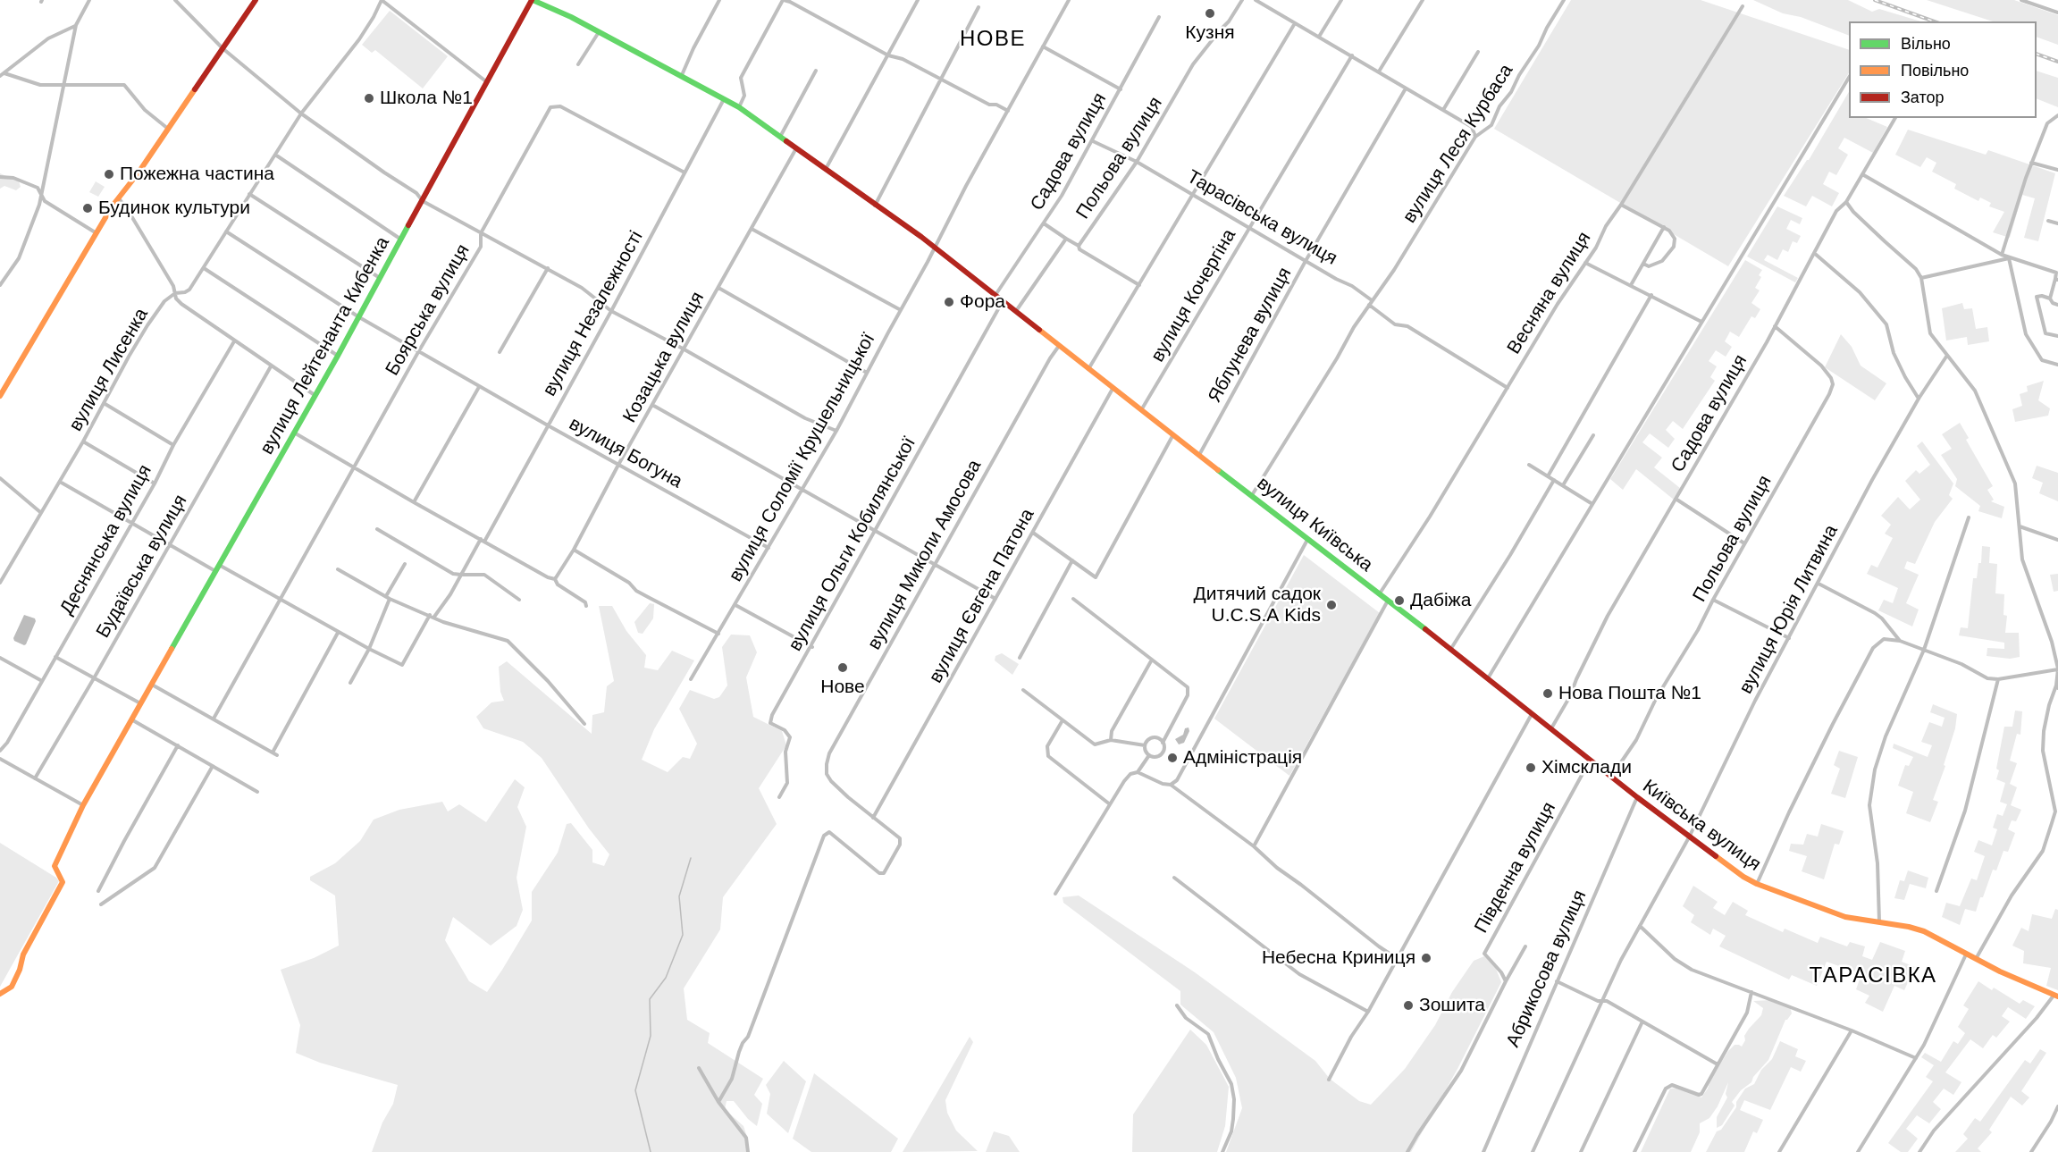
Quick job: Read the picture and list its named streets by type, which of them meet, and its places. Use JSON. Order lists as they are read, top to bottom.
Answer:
{
  "streets": {
    "street": [
      "вулиця Леся Курбаса",
      "Садова вулиця",
      "Польова вулиця",
      "Тарасівська вулиця",
      "Весняна вулиця",
      "вулиця Кочергіна",
      "Боярська вулиця",
      "вулиця Незалежності",
      "Яблунева вулиця",
      "вулиця Лейтенанта Кибенка",
      "Козацька вулиця",
      "вулиця Лисенка",
      "вулиця Богуна",
      "вулиця Соломії Крушельницької",
      "вулиця Київська",
      "Деснянська вулиця",
      "вулиця Ольги Кобилянської",
      "вулиця Миколи Амосова",
      "Будаївська вулиця",
      "вулиця Євгена Патона",
      "вулиця Юрія Литвина",
      "Київська вулиця",
      "Південна вулиця",
      "Абрикосова вулиця"
    ]
  },
  "crossings": [
    ["вулиця Леся Курбаса", "Тарасівська вулиця"],
    ["вулиця Леся Курбаса", "вулиця Київська"],
    ["Садова вулиця", "Польова вулиця"],
    ["Садова вулиця", "Тарасівська вулиця"],
    ["Садова вулиця", "вулиця Київська"],
    ["Садова вулиця", "Київська вулиця"],
    ["Польова вулиця", "Тарасівська вулиця"],
    ["Польова вулиця", "вулиця Київська"],
    ["Польова вулиця", "Київська вулиця"],
    ["Тарасівська вулиця", "вулиця Кочергіна"],
    ["Тарасівська вулиця", "Яблунева вулиця"],
    ["Весняна вулиця", "вулиця Київська"],
    ["вулиця Кочергіна", "вулиця Київська"],
    ["Боярська вулиця", "вулиця Незалежності"],
    ["Боярська вулиця", "вулиця Богуна"],
    ["вулиця Незалежності", "вулиця Богуна"],
    ["вулиця Незалежності", "вулиця Київська"],
    ["Яблунева вулиця", "вулиця Київська"],
    ["вулиця Лейтенанта Кибенка", "вулиця Богуна"],
    ["Козацька вулиця", "вулиця Богуна"],
    ["Козацька вулиця", "вулиця Київська"],
    ["вулиця Лисенка", "вулиця Богуна"],
    ["вулиця Богуна", "вулиця Соломії Крушельницької"],
    ["вулиця Соломії Крушельницької", "вулиця Київська"],
    ["вулиця Київська", "вулиця Ольги Кобилянської"],
    ["вулиця Київська", "вулиця Миколи Амосова"],
    ["вулиця Київська", "вулиця Євгена Патона"],
    ["вулиця Київська", "Київська вулиця"],
    ["вулиця Миколи Амосова", "вулиця Євгена Патона"],
    ["вулиця Юрія Литвина", "Київська вулиця"],
    ["Київська вулиця", "Південна вулиця"],
    ["Київська вулиця", "Абрикосова вулиця"]
  ],
  "districts": ["НОВЕ", "ТАРАСІВКА"],
  "places": [
    "Кузня",
    "Школа №1",
    "Пожежна частина",
    "Будинок культури",
    "Фора",
    "Дабіжа",
    "Дитячий садок U.C.S.A Kids",
    "Нове",
    "Нова Пошта №1",
    "Адміністрація",
    "Хімсклади",
    "Небесна Криниця",
    "Зошита"
  ],
  "legend": ["Вільно", "Повільно", "Затор"]
}
